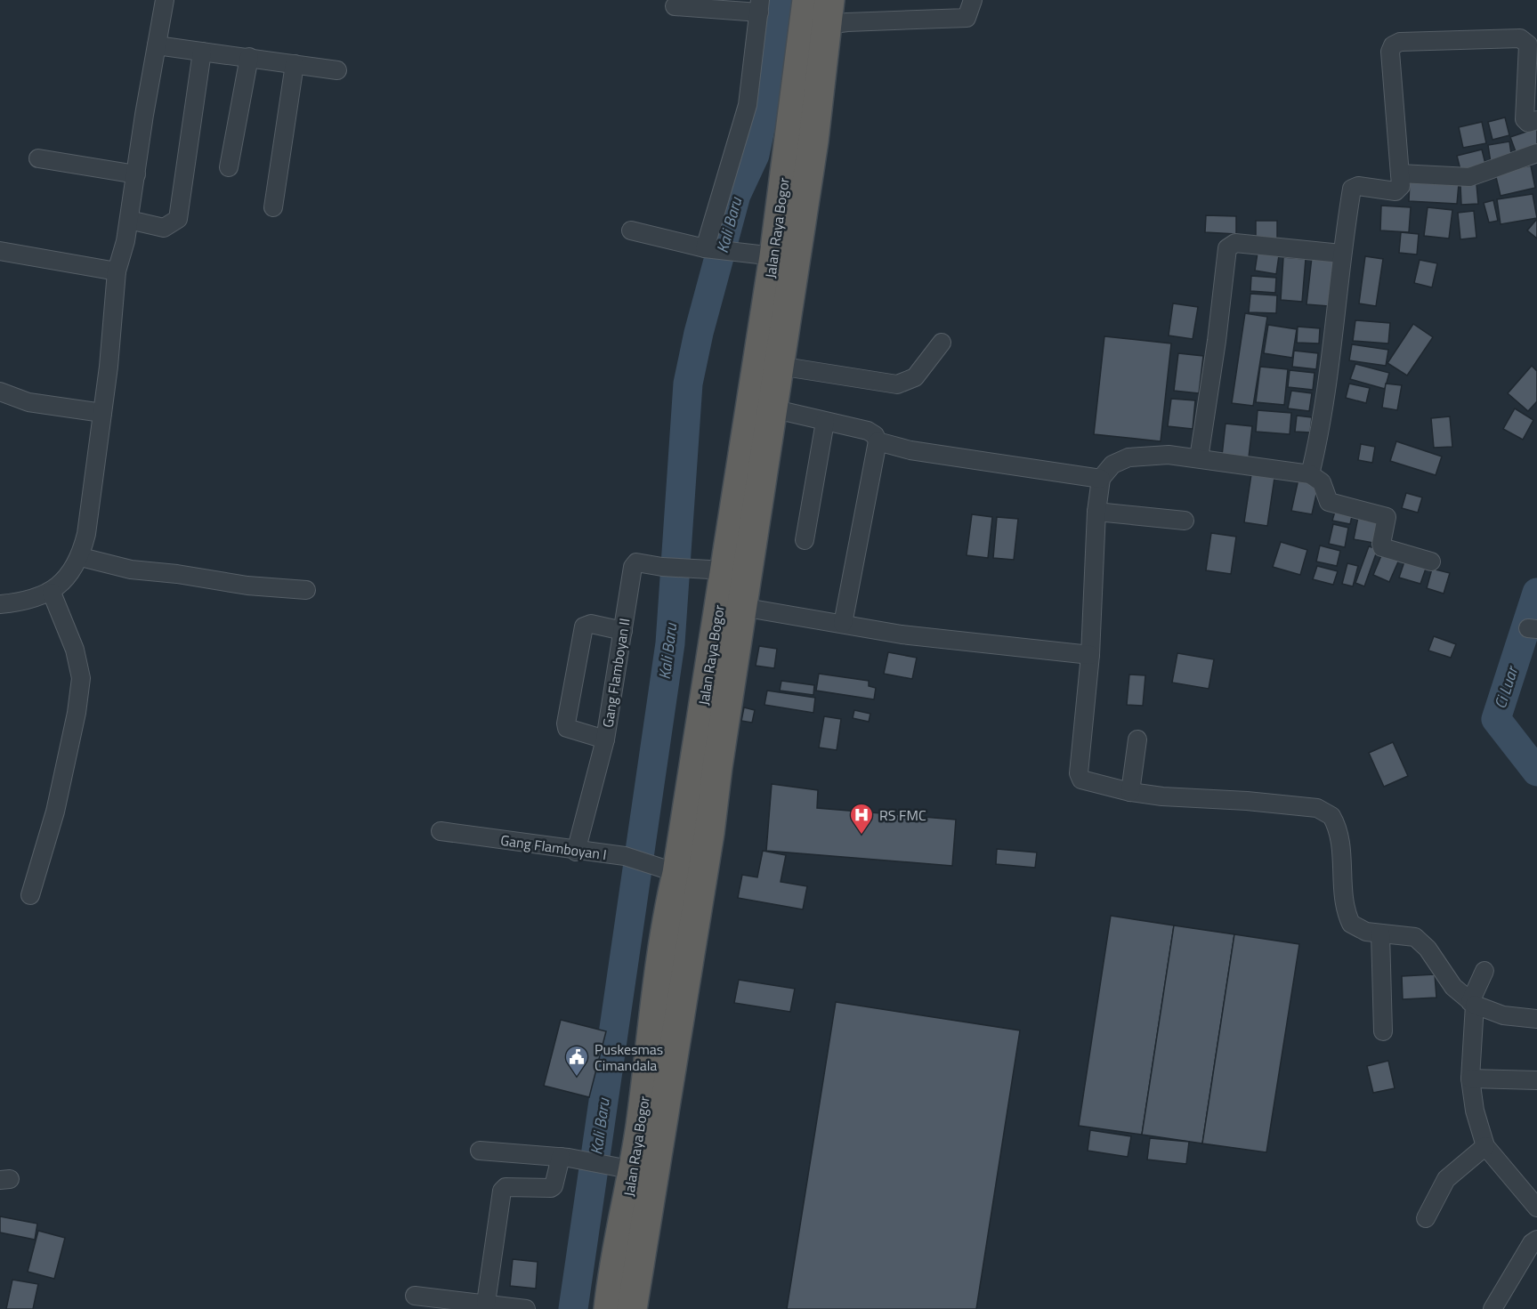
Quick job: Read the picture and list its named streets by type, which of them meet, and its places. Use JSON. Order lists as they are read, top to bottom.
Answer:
{
  "streets": {
    "highway": ["Jalan Raya Bogor"],
    "street": ["Gang Flamboyan II", "Gang Flamboyan I"]
  },
  "crossings": [
    ["Jalan Raya Bogor", "Gang Flamboyan II"],
    ["Jalan Raya Bogor", "Gang Flamboyan I"],
    ["Gang Flamboyan II", "Gang Flamboyan I"]
  ],
  "water": ["Kali Baru", "Ci Luar"],
  "places": {
    "hospital": ["RS FMC"],
    "public building": ["Puskesmas Cimandala"]
  }
}
